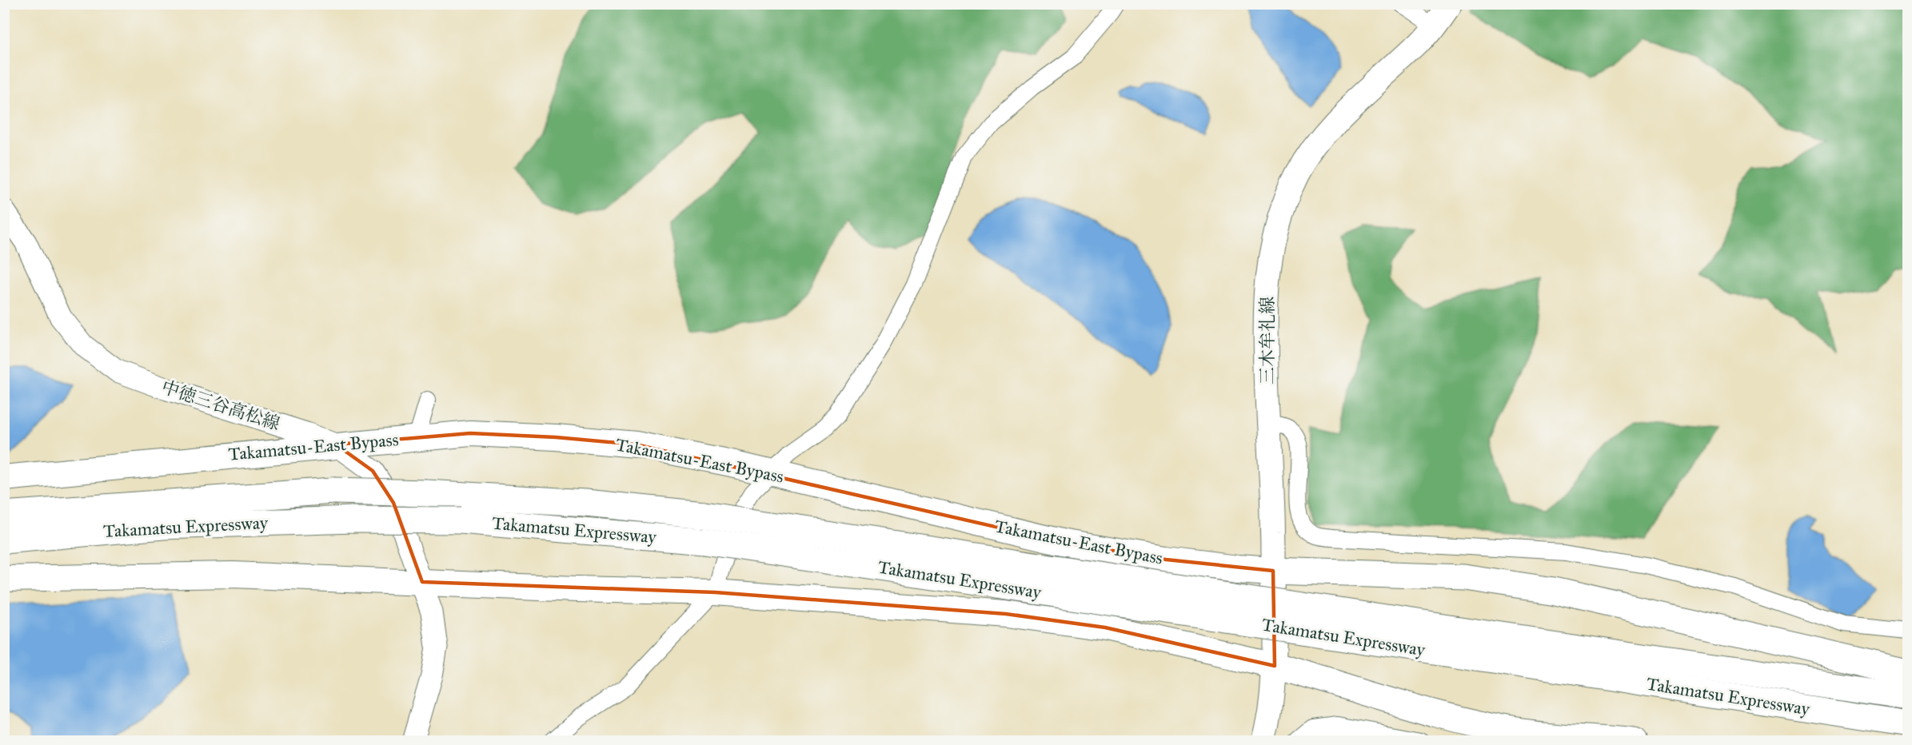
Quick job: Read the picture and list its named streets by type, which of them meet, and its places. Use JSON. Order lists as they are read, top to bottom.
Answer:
{
  "streets": {
    "highway": ["Takamatsu-East Bypass", "Takamatsu Expressway"],
    "main road": ["三木牟礼線", "中徳三谷高松線"]
  },
  "crossings": [
    ["三木牟礼線", "Takamatsu-East Bypass"],
    ["中徳三谷高松線", "Takamatsu-East Bypass"]
  ]
}
